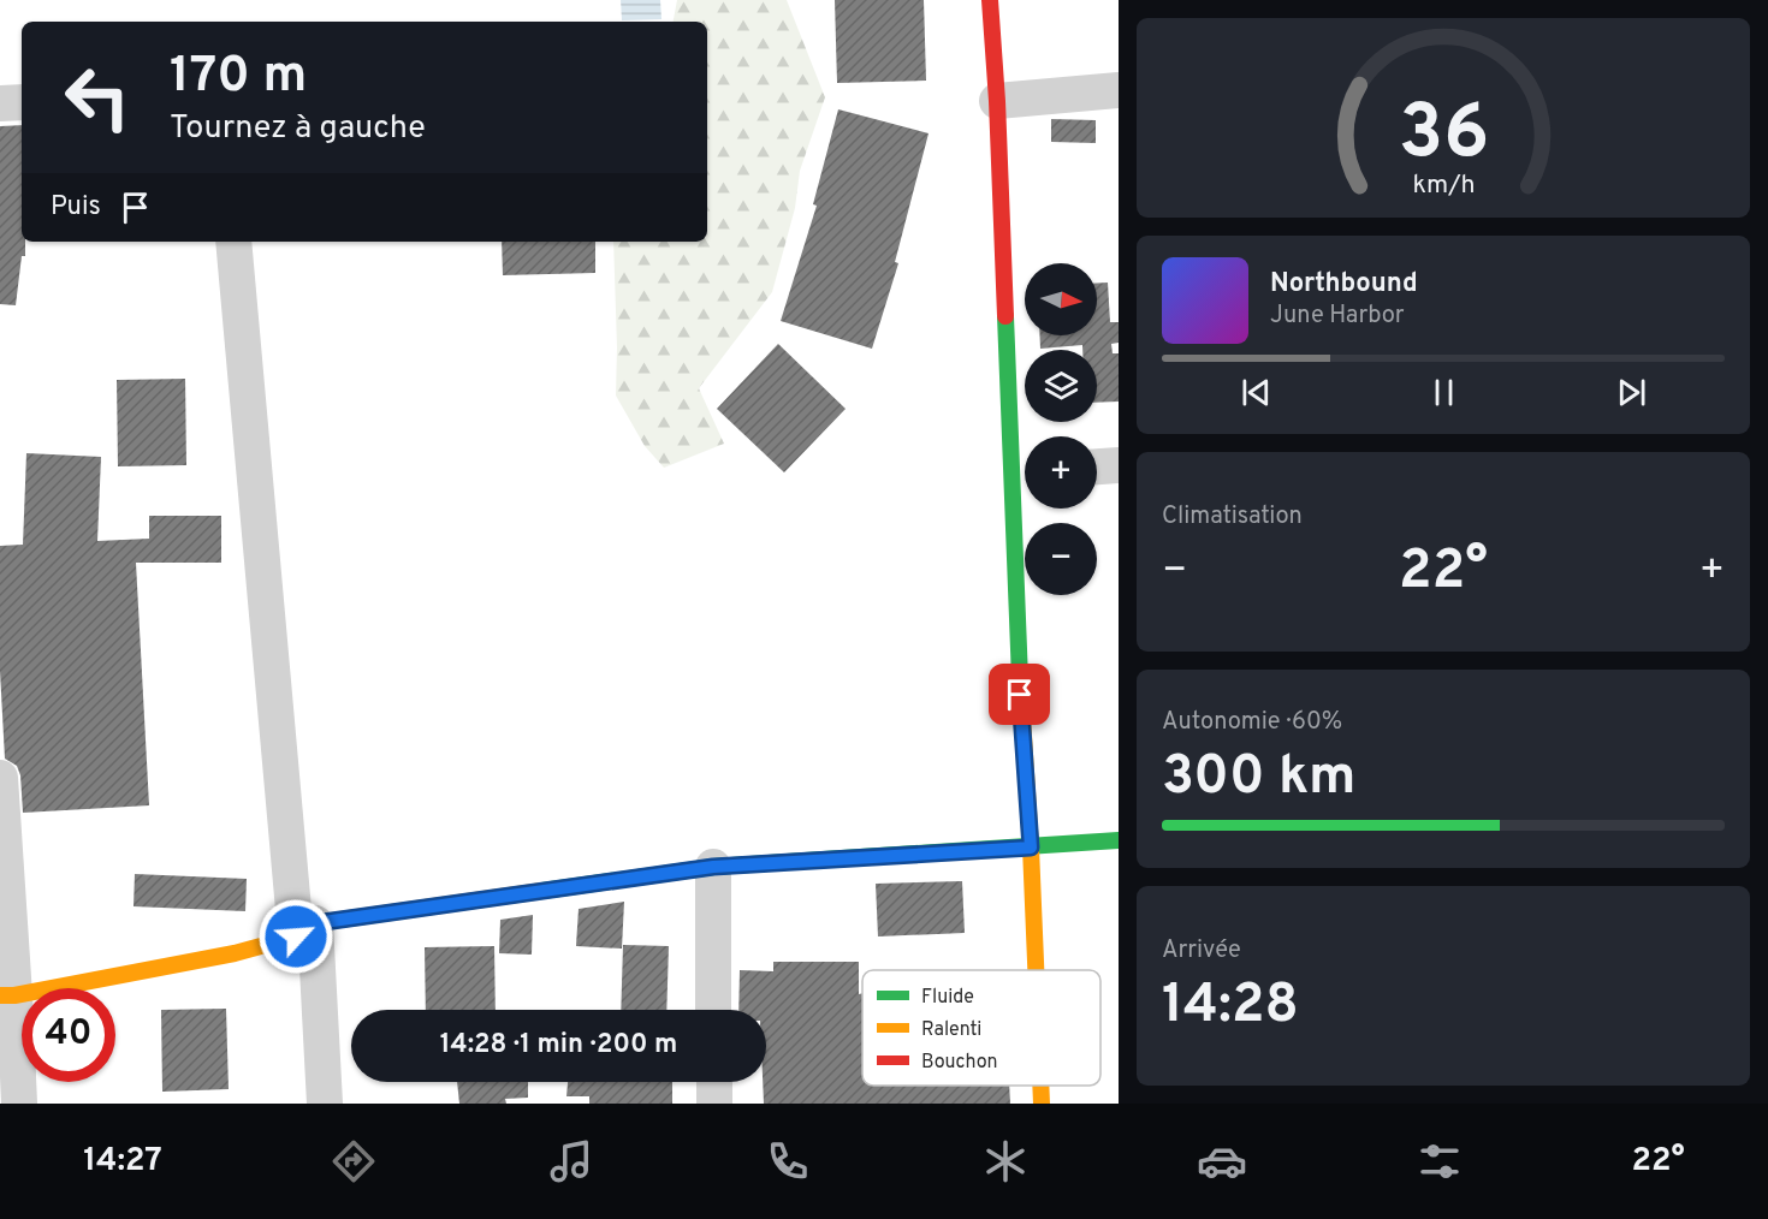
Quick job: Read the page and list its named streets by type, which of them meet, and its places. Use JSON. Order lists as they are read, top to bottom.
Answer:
{
  "legend": ["Fluide", "Ralenti", "Bouchon"],
  "north": "right",
  "page": {
    "turn": ["170 m", "Tournez à gauche"],
    "then": "Puis",
    "song": ["Northbound", "June Harbor"],
    "map_buttons": ["+", "−"],
    "tile": [
      "Climatisation",
      ["Autonomie · 60%", "300 km"],
      ["Arrivée", "14:28"]
    ],
    "heat": ["−", "22°", "+"],
    "limit": "40",
    "trip": "14:28 · 1 min · 200 m",
    "tabs": ["14:27", "22°"],
    "gauge": ["36", "km/h"]
  }
}
